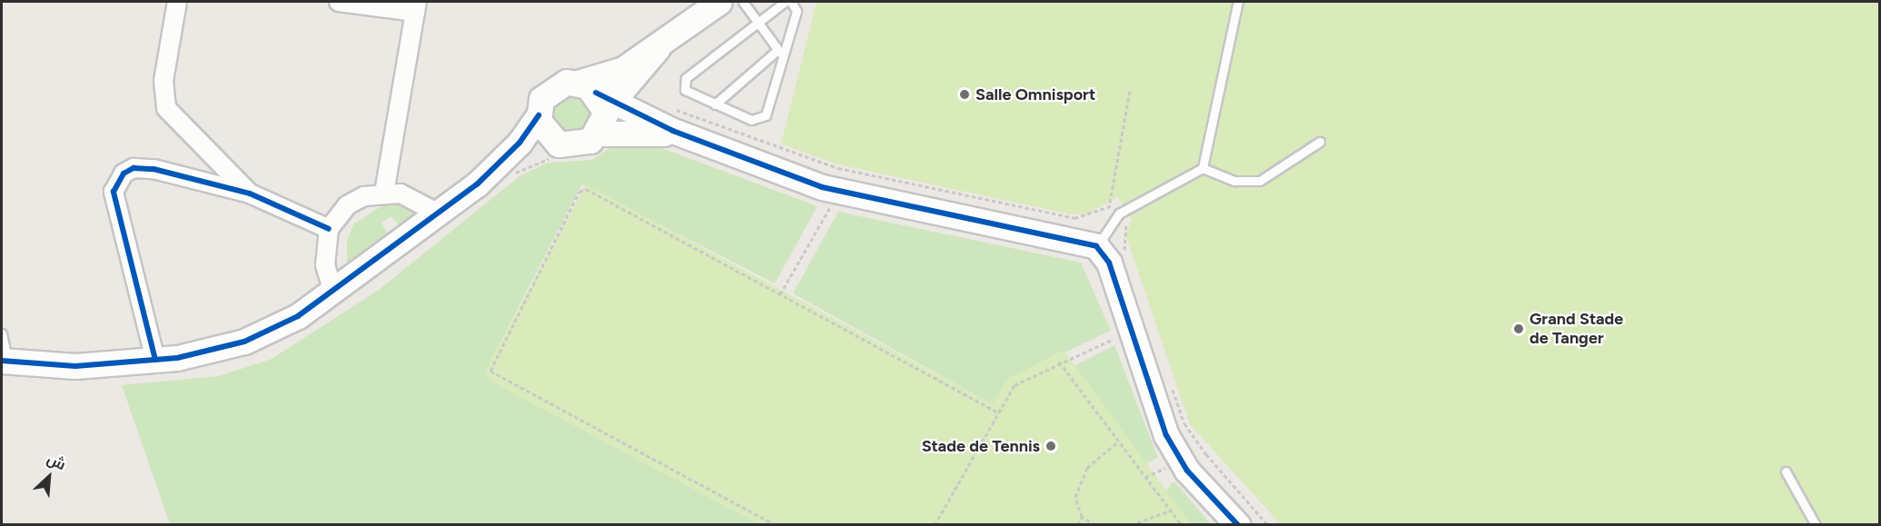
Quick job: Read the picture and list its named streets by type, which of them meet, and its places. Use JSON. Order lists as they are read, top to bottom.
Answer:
{
  "places": ["Salle Omnisport", "Grand Stade de Tanger", "Stade de Tennis"],
  "north": "top right"
}
